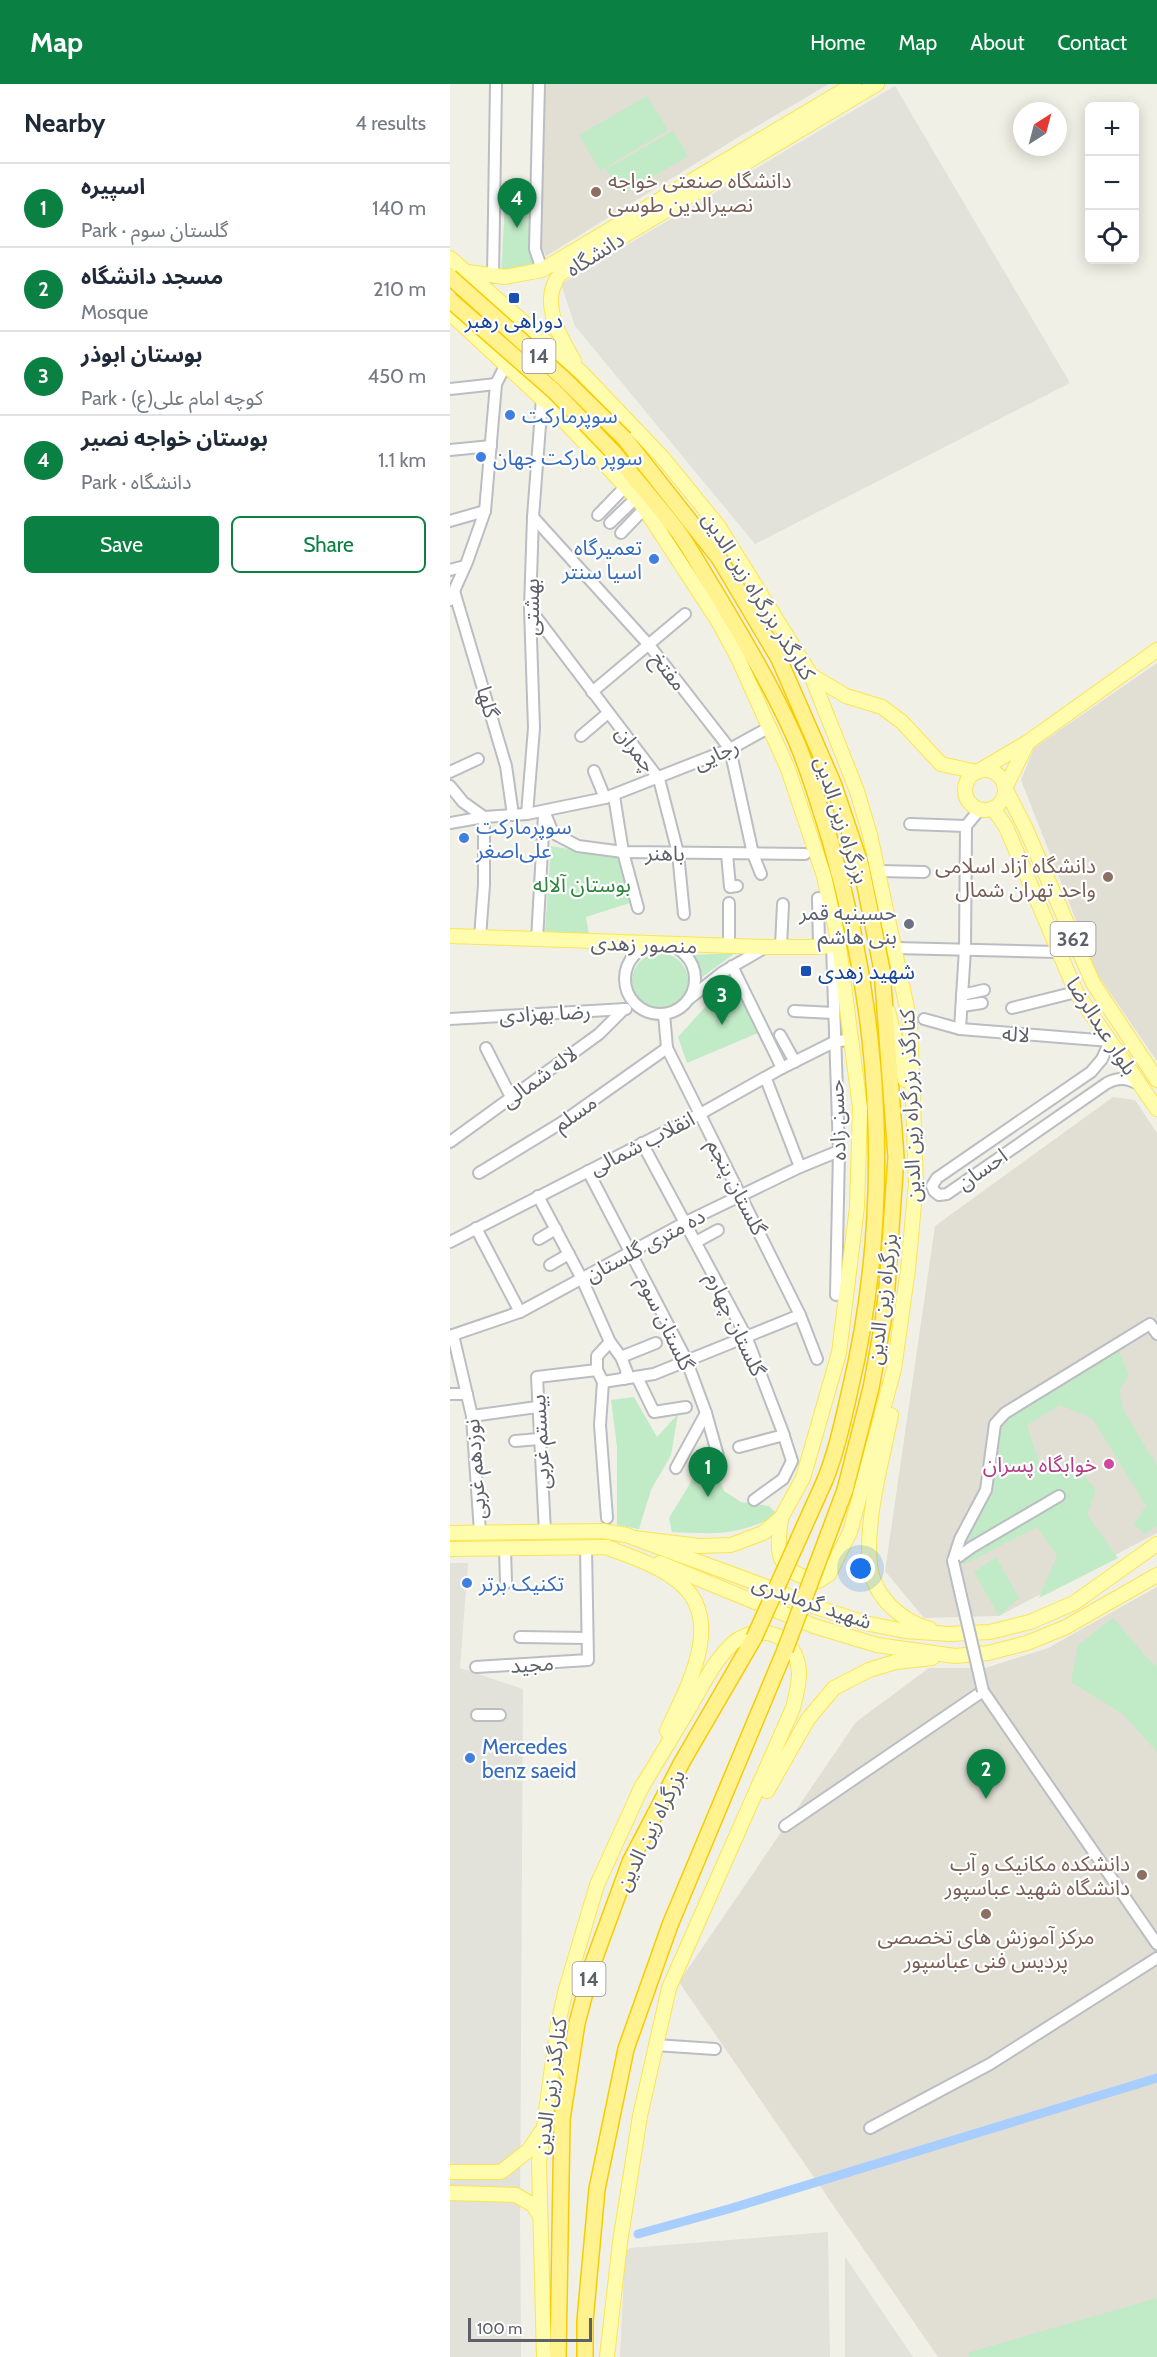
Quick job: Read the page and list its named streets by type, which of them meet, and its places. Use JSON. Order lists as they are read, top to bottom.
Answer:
{
  "streets": {
    "highway": ["14", "بزرگراه زین الدین"],
    "main road": [
      "دانشگاه",
      "کنارگذر بزرگراه زین الدین",
      "362",
      "منصور زهدی",
      "بلوار عبدالرضا",
      "شهید گرمابدری",
      "کنارگذر زین الدین"
    ],
    "street": [
      "بهشتی",
      "مفتخ",
      "گلها",
      "چمران",
      "رجایی",
      "باهنر",
      "رضا بهزادی",
      "لاله",
      "لاله شمالی",
      "مسلم",
      "حسن زاده",
      "انقلاب شمالی",
      "احسان",
      "گلستان پنجم",
      "ده متری گلستان",
      "گلستان سوم",
      "گلستان چهارم",
      "بیستم غربی",
      "نوزدهم غربی",
      "مجید"
    ]
  },
  "crossings": [
    ["دانشگاه", "کنارگذر بزرگراه زین الدین"],
    ["بهشتی", "مفتخ"],
    ["بهشتی", "چمران"],
    ["بهشتی", "رجایی"],
    ["مفتخ", "رجایی"],
    ["مفتخ", "باهنر"],
    ["گلها", "رجایی"],
    ["چمران", "رجایی"],
    ["چمران", "باهنر"],
    ["رجایی", "باهنر"],
    ["منصور زهدی", "رضا بهزادی"],
    ["منصور زهدی", "حسن زاده"],
    ["منصور زهدی", "گلستان پنجم"],
    ["رضا بهزادی", "لاله شمالی"],
    ["رضا بهزادی", "گلستان پنجم"],
    ["بلوار عبدالرضا", "لاله"],
    ["بلوار عبدالرضا", "احسان"],
    ["لاله", "احسان"],
    ["مسلم", "گلستان پنجم"],
    ["حسن زاده", "انقلاب شمالی"],
    ["حسن زاده", "ده متری گلستان"],
    ["انقلاب شمالی", "گلستان پنجم"],
    ["انقلاب شمالی", "گلستان سوم"],
    ["انقلاب شمالی", "گلستان چهارم"],
    ["گلستان پنجم", "ده متری گلستان"],
    ["ده متری گلستان", "گلستان سوم"],
    ["ده متری گلستان", "گلستان چهارم"],
    ["ده متری گلستان", "نوزدهم غربی"],
    ["بیستم غربی", "شهید گرمابدری"],
    ["نوزدهم غربی", "شهید گرمابدری"]
  ],
  "parks": ["بوستان آلاله"],
  "places": {
    "other": [
      "دانشگاه صنعتی خواجه نصیرالدین طوسی",
      "سوپرمارکت",
      "سوپر مارکت جهان",
      "تعمیرگاه اسیا سنتر",
      "سوپرمارکت علی‌اصغر",
      "دانشگاه آزاد اسلامی واحد تهران شمال",
      "حسینیه قمر بنی هاشم",
      "خوابگاه پسران",
      "تکنیک برتر",
      "Mercedes benz saeid",
      "دانشکده مکانیک و آب دانشگاه شهید عباسپور",
      "مرکز آموزش های تخصصی پردیس فنی عباسپور"
    ],
    "transit": ["دوراهی رهبر", "شهید زهدی"]
  },
  "scale_bar": "100 m",
  "north": "top right",
  "page": {
    "header": "Map",
    "nav": [
      "Home",
      "Map",
      "About",
      "Contact"
    ],
    "heading": ["Nearby", "4 results"],
    "map_buttons": ["+", "−"],
    "list": [
      {
        "mark": "1",
        "name": "اسپیره",
        "note": "Park · گلستان سوم",
        "value": "140 m"
      },
      {
        "mark": "2",
        "name": "مسجد دانشگاه",
        "note": "Mosque",
        "value": "210 m"
      },
      {
        "mark": "3",
        "name": "بوستان ابوذر",
        "note": "Park · کوچه امام علی(ع)",
        "value": "450 m"
      },
      {
        "mark": "4",
        "name": "بوستان خواجه نصیر",
        "note": "Park · دانشگاه",
        "value": "1.1 km"
      }
    ],
    "pins": [
      "4",
      "3",
      "1",
      "2"
    ],
    "buttons": ["Save", "Share"],
    "scale": "100 m"
  }
}
